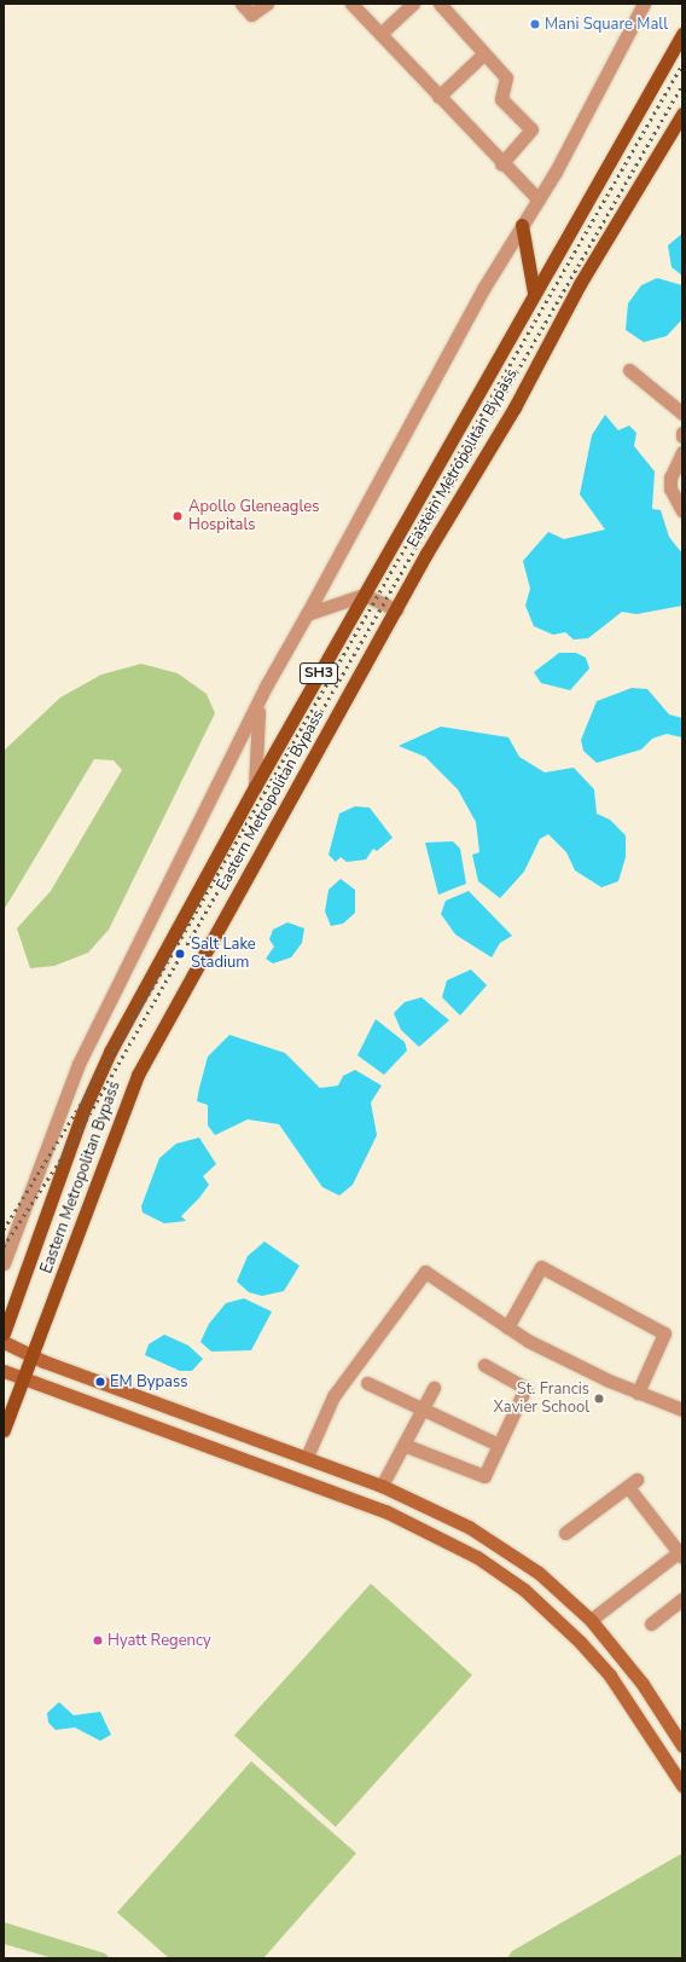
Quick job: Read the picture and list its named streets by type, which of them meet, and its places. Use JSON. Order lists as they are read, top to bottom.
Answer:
{
  "streets": {
    "main road": ["Eastern Metropolitan Bypass", "SH3"]
  },
  "places": [
    "Mani Square Mall",
    "Apollo Gleneagles Hospitals",
    "Salt Lake Stadium",
    "EM Bypass",
    "St. Francis Xavier School",
    "Hyatt Regency"
  ]
}
